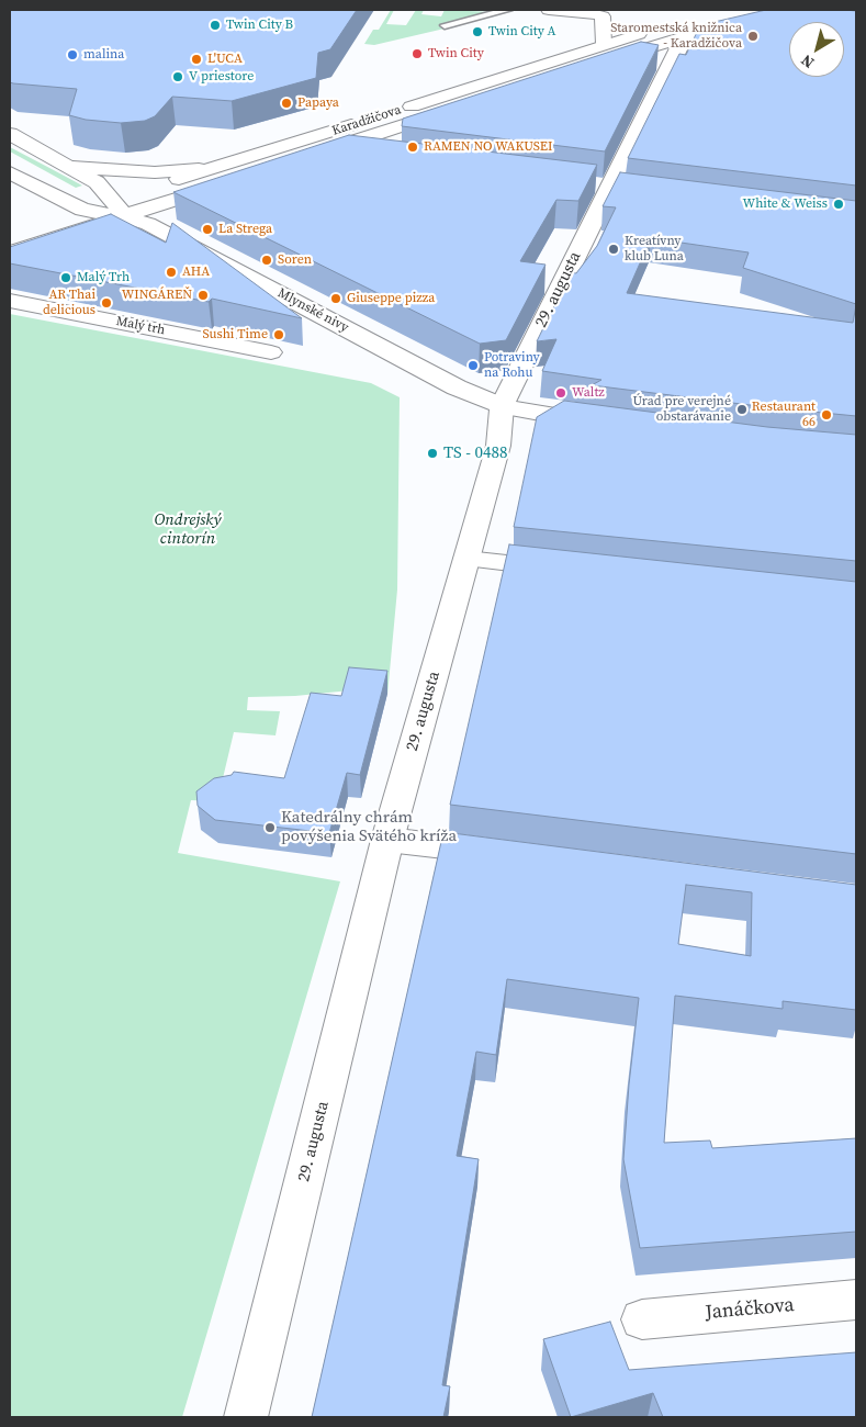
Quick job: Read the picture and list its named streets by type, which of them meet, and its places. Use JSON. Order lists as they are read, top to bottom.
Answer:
{
  "streets": {
    "street": [
      "Karadžičova",
      "29. augusta",
      "Mlynské nivy",
      "Malý trh",
      "Janáčkova"
    ]
  },
  "crossings": [
    ["Karadžičova", "29. augusta"],
    ["Karadžičova", "Mlynské nivy"],
    ["29. augusta", "Mlynské nivy"]
  ],
  "parks": ["Ondrejský cintorín"],
  "places": [
    "Twin City B",
    "Twin City A",
    "Staromestská knižnica - Karadžičova",
    "Twin City",
    "malina",
    "L'UCA",
    "V priestore",
    "Papaya",
    "RAMEN NO WAKUSEI",
    "White & Weiss",
    "La Strega",
    "Kreatívny klub Luna",
    "Soren",
    "AHA",
    "Malý Trh",
    "WINGÁREŇ",
    "Giuseppe pizza",
    "AR Thai delicious",
    "Sushi Time",
    "Potraviny na Rohu",
    "Waltz",
    "Úrad pre verejné obstarávanie",
    "Restaurant 66",
    "TS - 0488",
    "Katedrálny chrám povýšenia Svätého kríža"
  ],
  "north": "bottom left"
}
